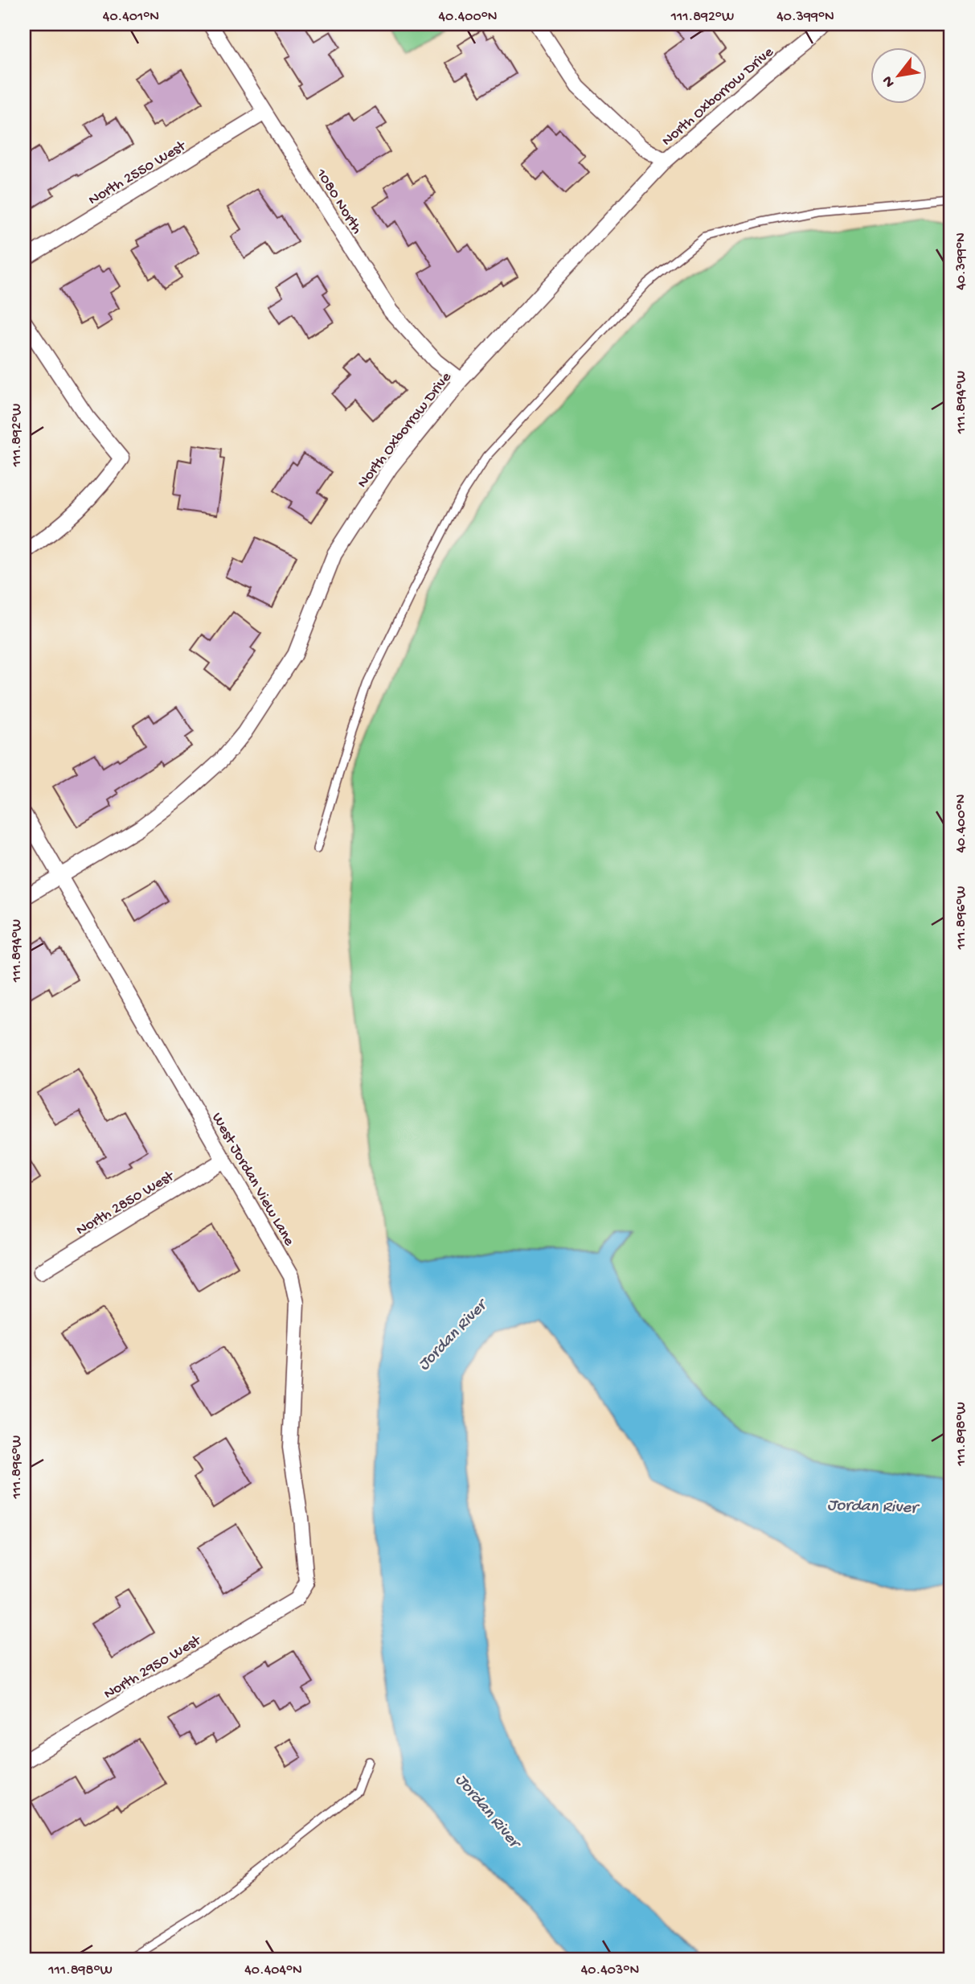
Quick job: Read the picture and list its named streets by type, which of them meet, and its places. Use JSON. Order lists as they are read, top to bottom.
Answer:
{
  "streets": {
    "street": [
      "North Oxborrow Drive",
      "North 2550 West",
      "1080 North",
      "West Jordan View Lane",
      "North 2850 West",
      "North 2950 West"
    ]
  },
  "crossings": [
    ["North Oxborrow Drive", "1080 North"],
    ["North Oxborrow Drive", "West Jordan View Lane"],
    ["North 2550 West", "1080 North"],
    ["West Jordan View Lane", "North 2850 West"],
    ["West Jordan View Lane", "North 2950 West"]
  ],
  "water": ["Jordan River"],
  "north": "bottom left",
  "coordinates": [
    "40.401°N",
    "40.400°N",
    "111.892°W",
    "40.399°N",
    "111.894°W",
    "111.896°W",
    "111.898°W",
    "40.404°N",
    "40.403°N"
  ]
}
